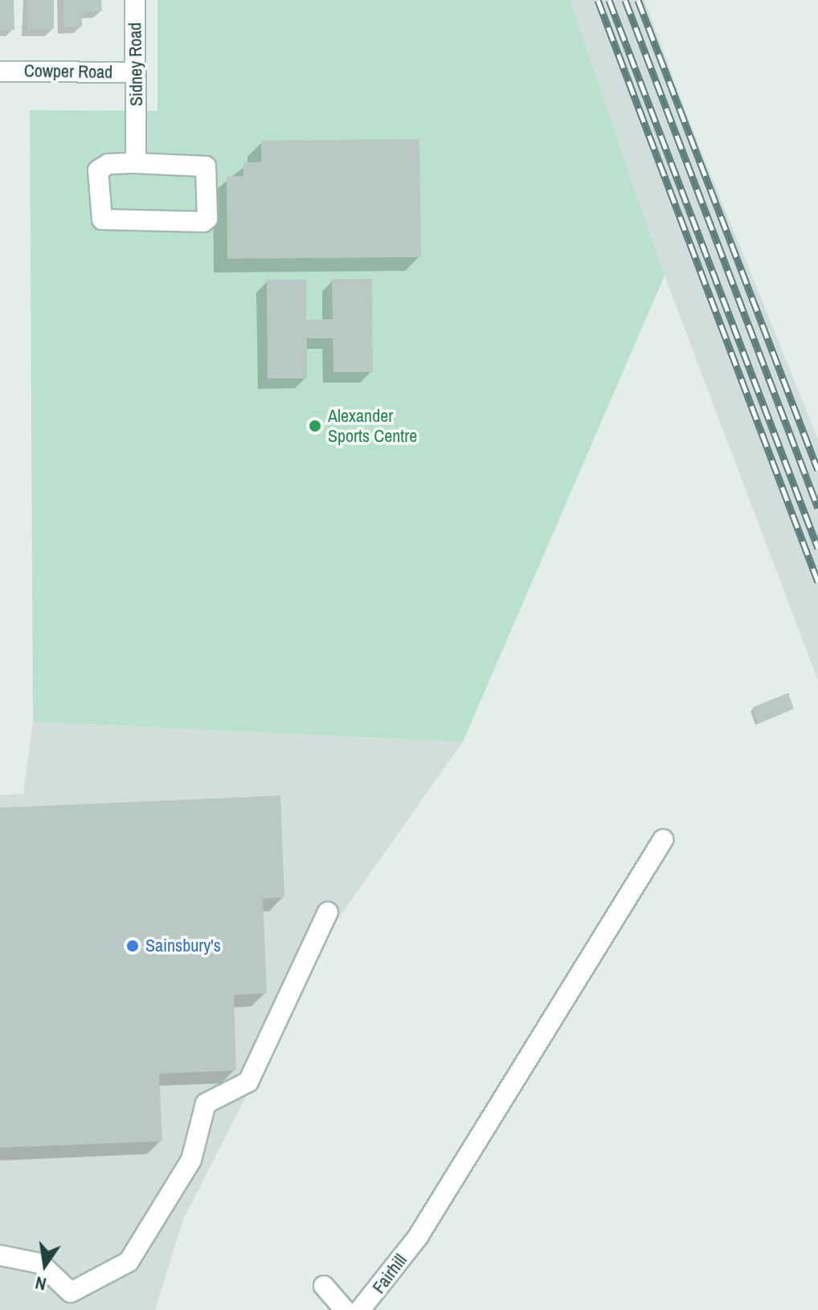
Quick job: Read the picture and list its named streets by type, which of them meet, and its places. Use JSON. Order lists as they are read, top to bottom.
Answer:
{
  "streets": {
    "street": ["Sidney Road", "Cowper Road", "Fairhill"]
  },
  "crossings": [
    ["Sidney Road", "Cowper Road"]
  ],
  "places": ["Alexander Sports Centre", "Sainsbury's"],
  "north": "bottom"
}
